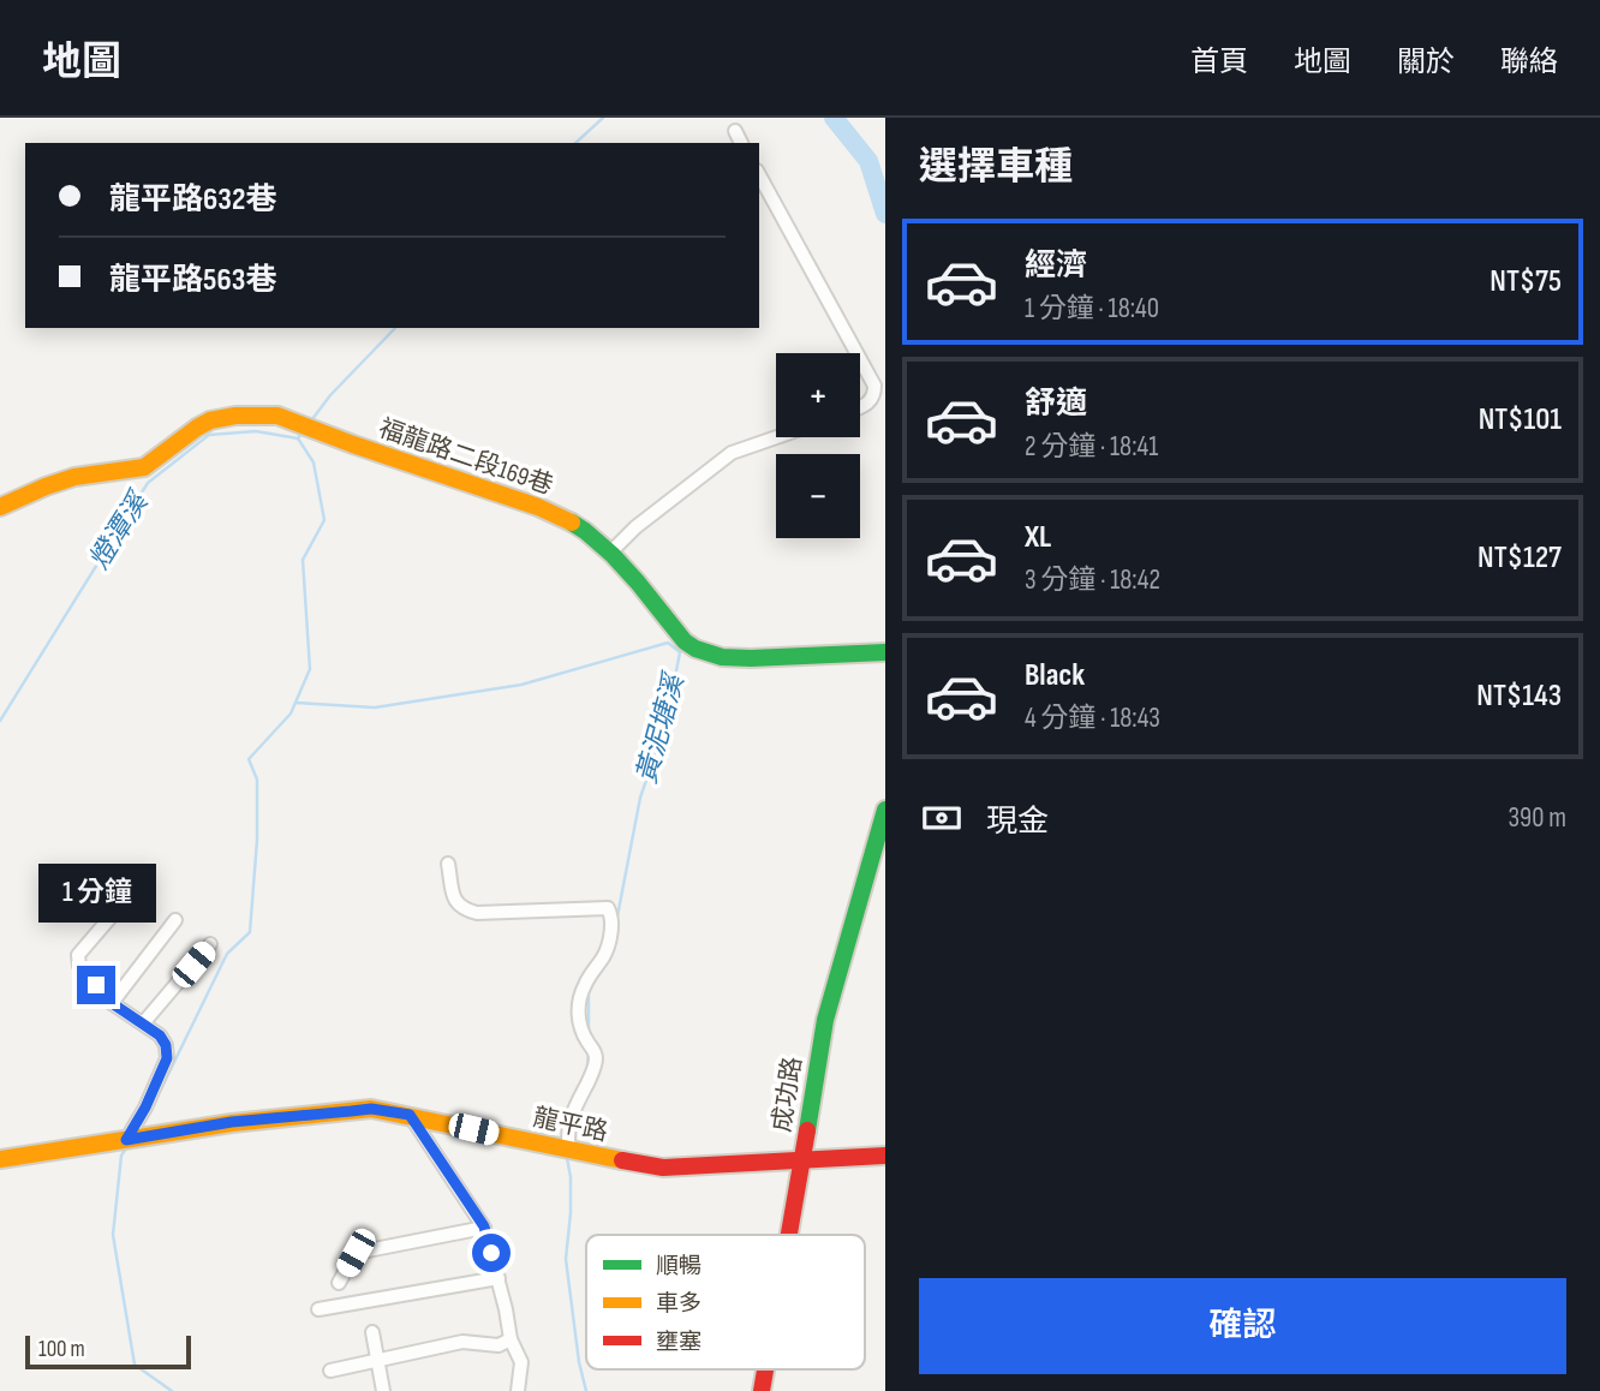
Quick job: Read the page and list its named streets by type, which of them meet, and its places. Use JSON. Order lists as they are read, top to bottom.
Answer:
{
  "streets": {
    "street": ["福龍路二段169巷", "成功路", "龍平路"]
  },
  "crossings": [
    ["成功路", "龍平路"]
  ],
  "water": ["燈潭溪", "黃泥塘溪"],
  "legend": ["順暢", "車多", "壅塞"],
  "scale_bar": "100 m",
  "page": {
    "header": "地圖",
    "nav": [
      "首頁",
      "地圖",
      "關於",
      "聯絡"
    ],
    "heading": "選擇車種",
    "banner": ["龍平路632巷", "龍平路563巷"],
    "list": [
      {
        "name": "經濟",
        "note": "1 分鐘 · 18:40",
        "value": "NT$75"
      },
      {
        "name": "舒適",
        "note": "2 分鐘 · 18:41",
        "value": "NT$101"
      },
      {
        "name": "XL",
        "note": "3 分鐘 · 18:42",
        "value": "NT$127"
      },
      {
        "name": "Black",
        "note": "4 分鐘 · 18:43",
        "value": "NT$143"
      }
    ],
    "map_buttons": ["+", "−"],
    "pay": ["現金", "390 m"],
    "bubble": "1 分鐘",
    "buttons": "確認",
    "scale": "100 m"
  }
}
